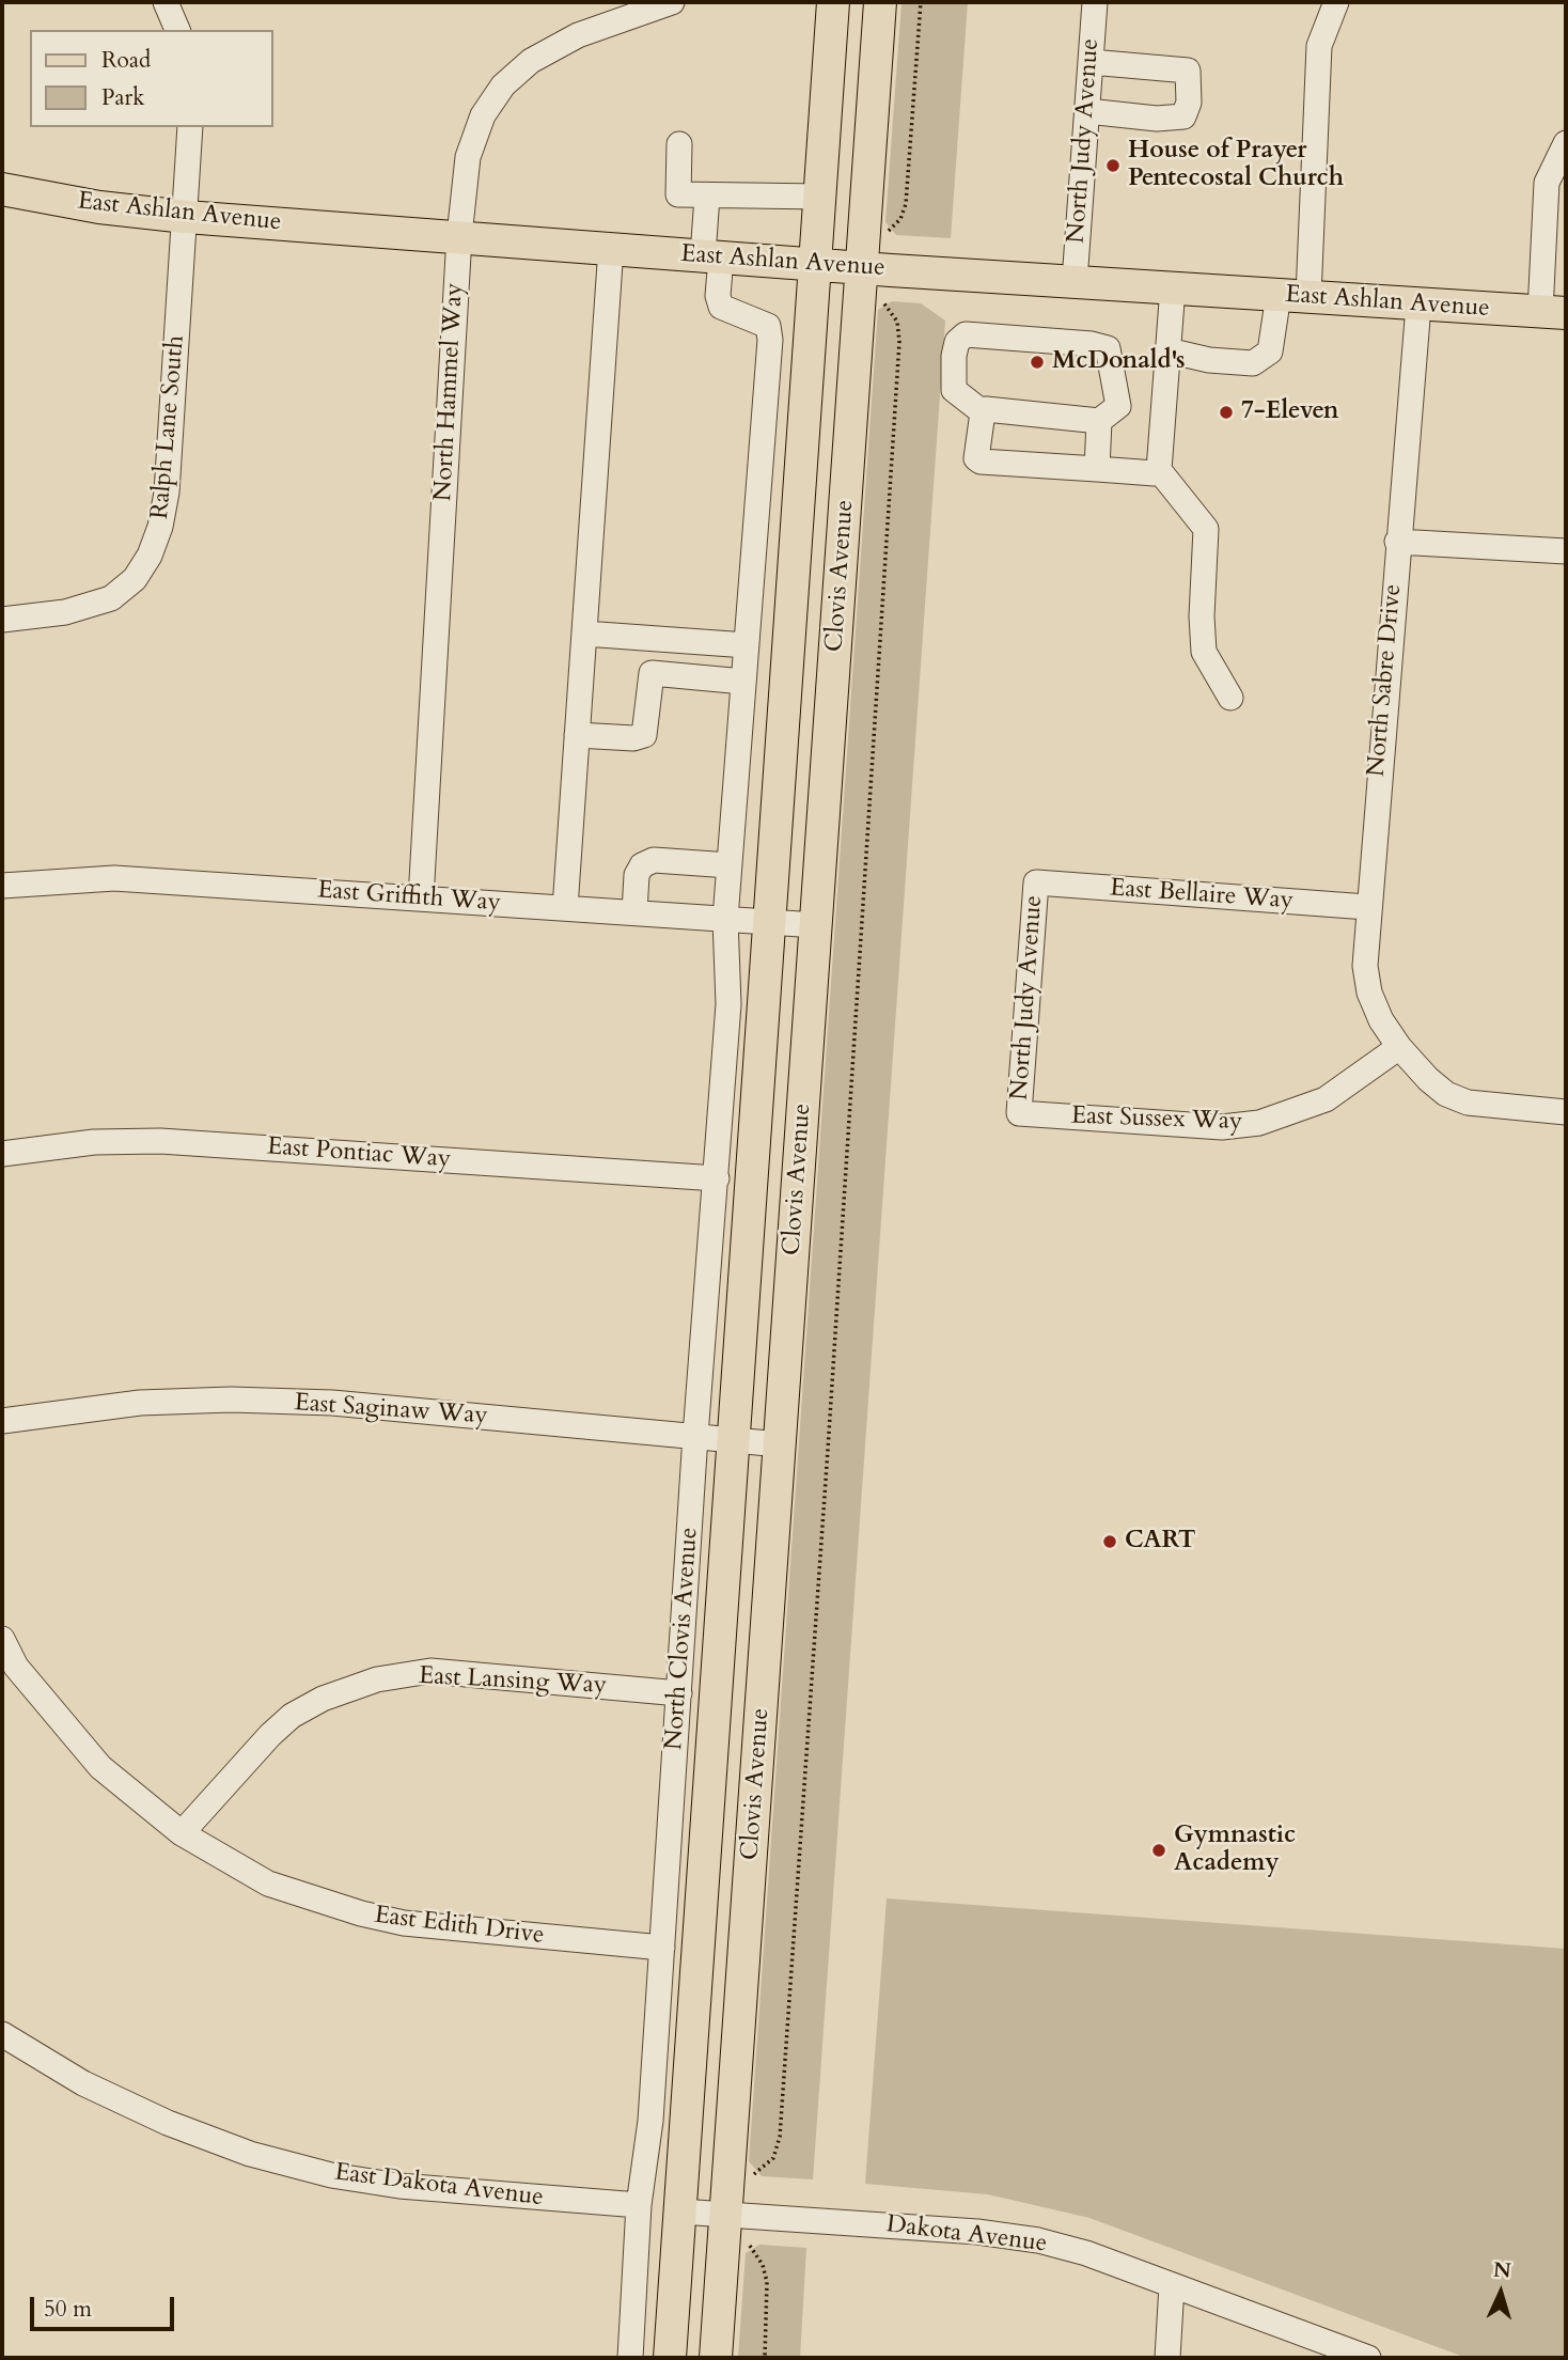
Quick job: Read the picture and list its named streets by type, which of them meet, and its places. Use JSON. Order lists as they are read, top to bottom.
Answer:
{
  "streets": {
    "main road": ["East Ashlan Avenue", "Clovis Avenue"],
    "street": [
      "North Judy Avenue",
      "North Hammel Way",
      "Ralph Lane South",
      "North Sabre Drive",
      "East Bellaire Way",
      "East Griffith Way",
      "East Sussex Way",
      "East Pontiac Way",
      "East Saginaw Way",
      "North Clovis Avenue",
      "East Lansing Way",
      "East Edith Drive",
      "East Dakota Avenue",
      "Dakota Avenue"
    ]
  },
  "crossings": [
    ["North Judy Avenue", "East Ashlan Avenue"],
    ["North Judy Avenue", "East Bellaire Way"],
    ["North Judy Avenue", "East Sussex Way"],
    ["East Ashlan Avenue", "North Hammel Way"],
    ["East Ashlan Avenue", "Ralph Lane South"],
    ["East Ashlan Avenue", "Clovis Avenue"],
    ["East Ashlan Avenue", "North Sabre Drive"],
    ["East Ashlan Avenue", "North Clovis Avenue"],
    ["North Hammel Way", "East Griffith Way"],
    ["Clovis Avenue", "East Griffith Way"],
    ["Clovis Avenue", "East Saginaw Way"],
    ["Clovis Avenue", "Dakota Avenue"],
    ["North Sabre Drive", "East Bellaire Way"],
    ["North Sabre Drive", "East Sussex Way"],
    ["East Griffith Way", "North Clovis Avenue"],
    ["East Pontiac Way", "North Clovis Avenue"],
    ["East Saginaw Way", "North Clovis Avenue"],
    ["North Clovis Avenue", "East Lansing Way"],
    ["North Clovis Avenue", "East Edith Drive"],
    ["North Clovis Avenue", "East Dakota Avenue"],
    ["East Lansing Way", "East Edith Drive"]
  ],
  "places": [
    "House of Prayer Pentecostal Church",
    "McDonald's",
    "7-Eleven",
    "CART",
    "Gymnastic Academy"
  ],
  "legend": ["Road", "Park"],
  "scale_bar": "50 m",
  "north": "top"
}
